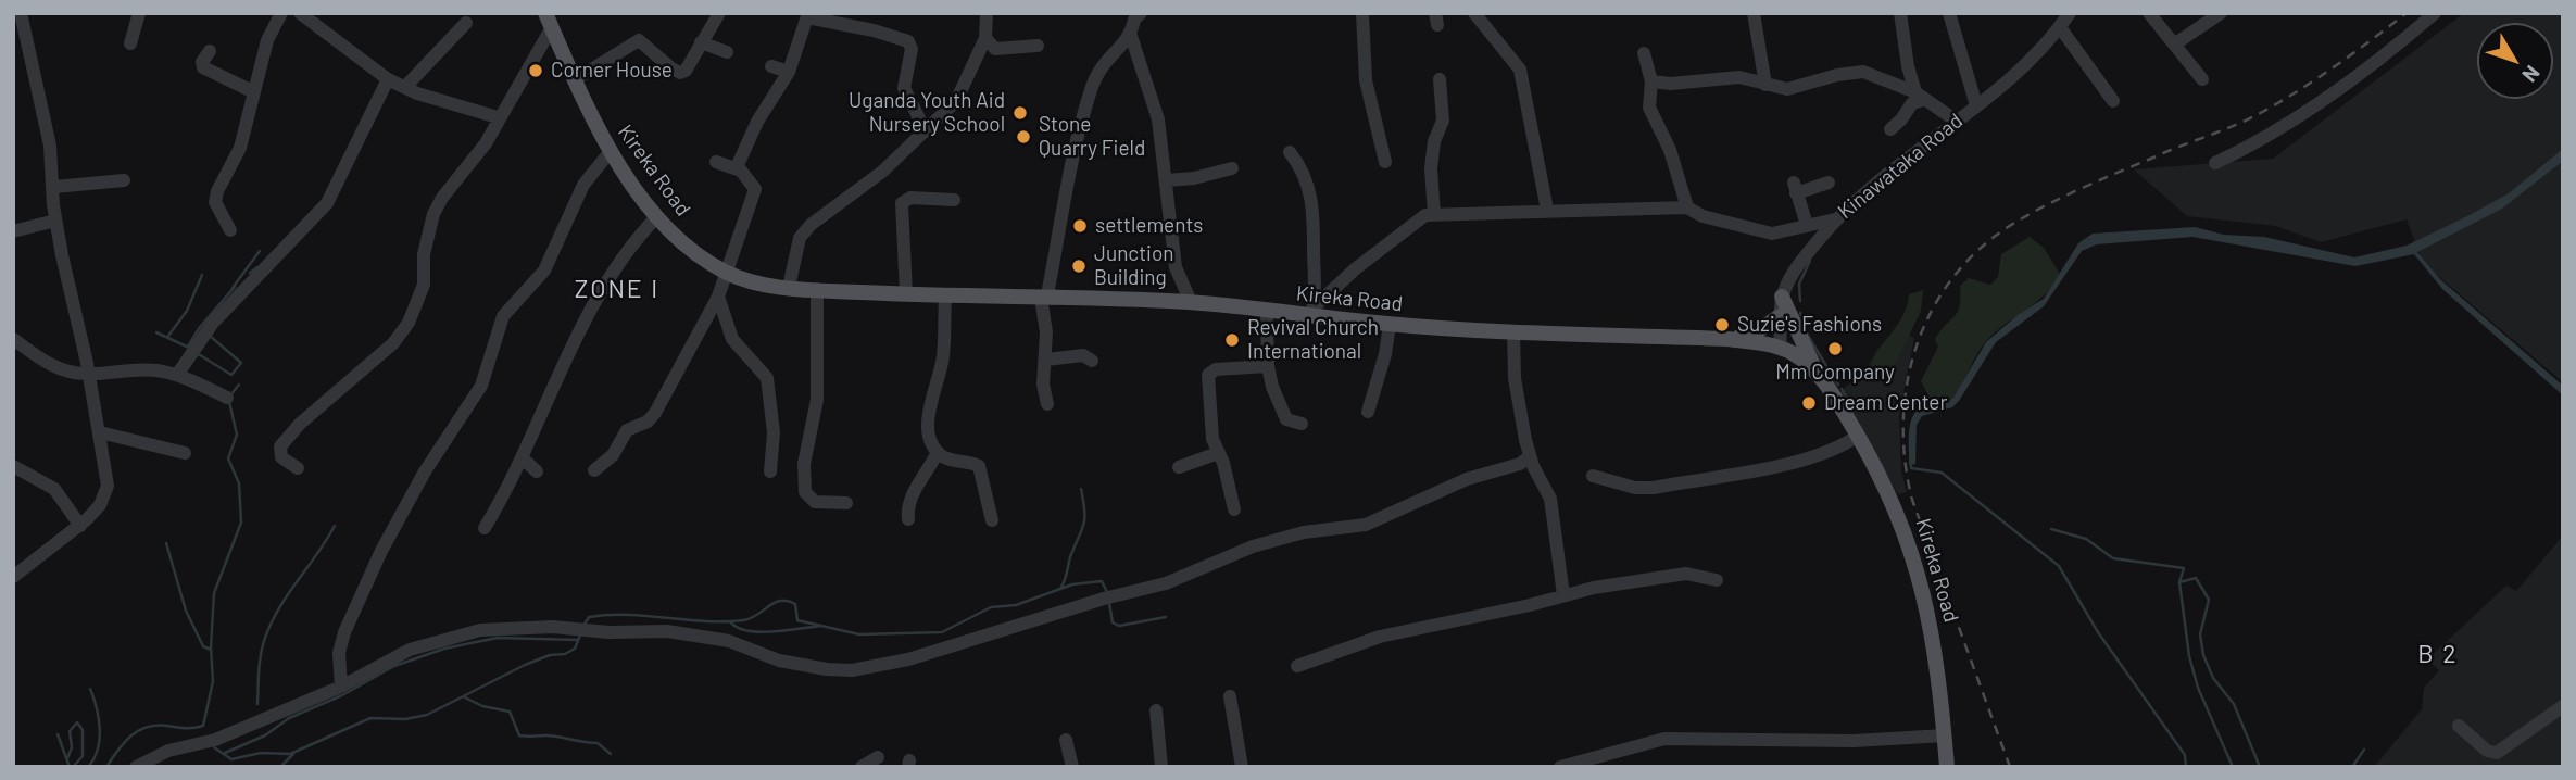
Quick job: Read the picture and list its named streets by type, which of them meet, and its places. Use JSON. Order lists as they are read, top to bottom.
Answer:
{
  "streets": {
    "main road": ["Kireka Road"],
    "street": ["Kinawataka Road"]
  },
  "crossings": [
    ["Kinawataka Road", "Kireka Road"]
  ],
  "districts": ["ZONE I", "B 2"],
  "places": [
    "Corner House",
    "Uganda Youth Aid Nursery School",
    "Stone Quarry Field",
    "settlements",
    "Junction Building",
    "Suzie's Fashions",
    "Revival Church International",
    "Mm Company",
    "Dream Center"
  ],
  "north": "bottom right"
}
